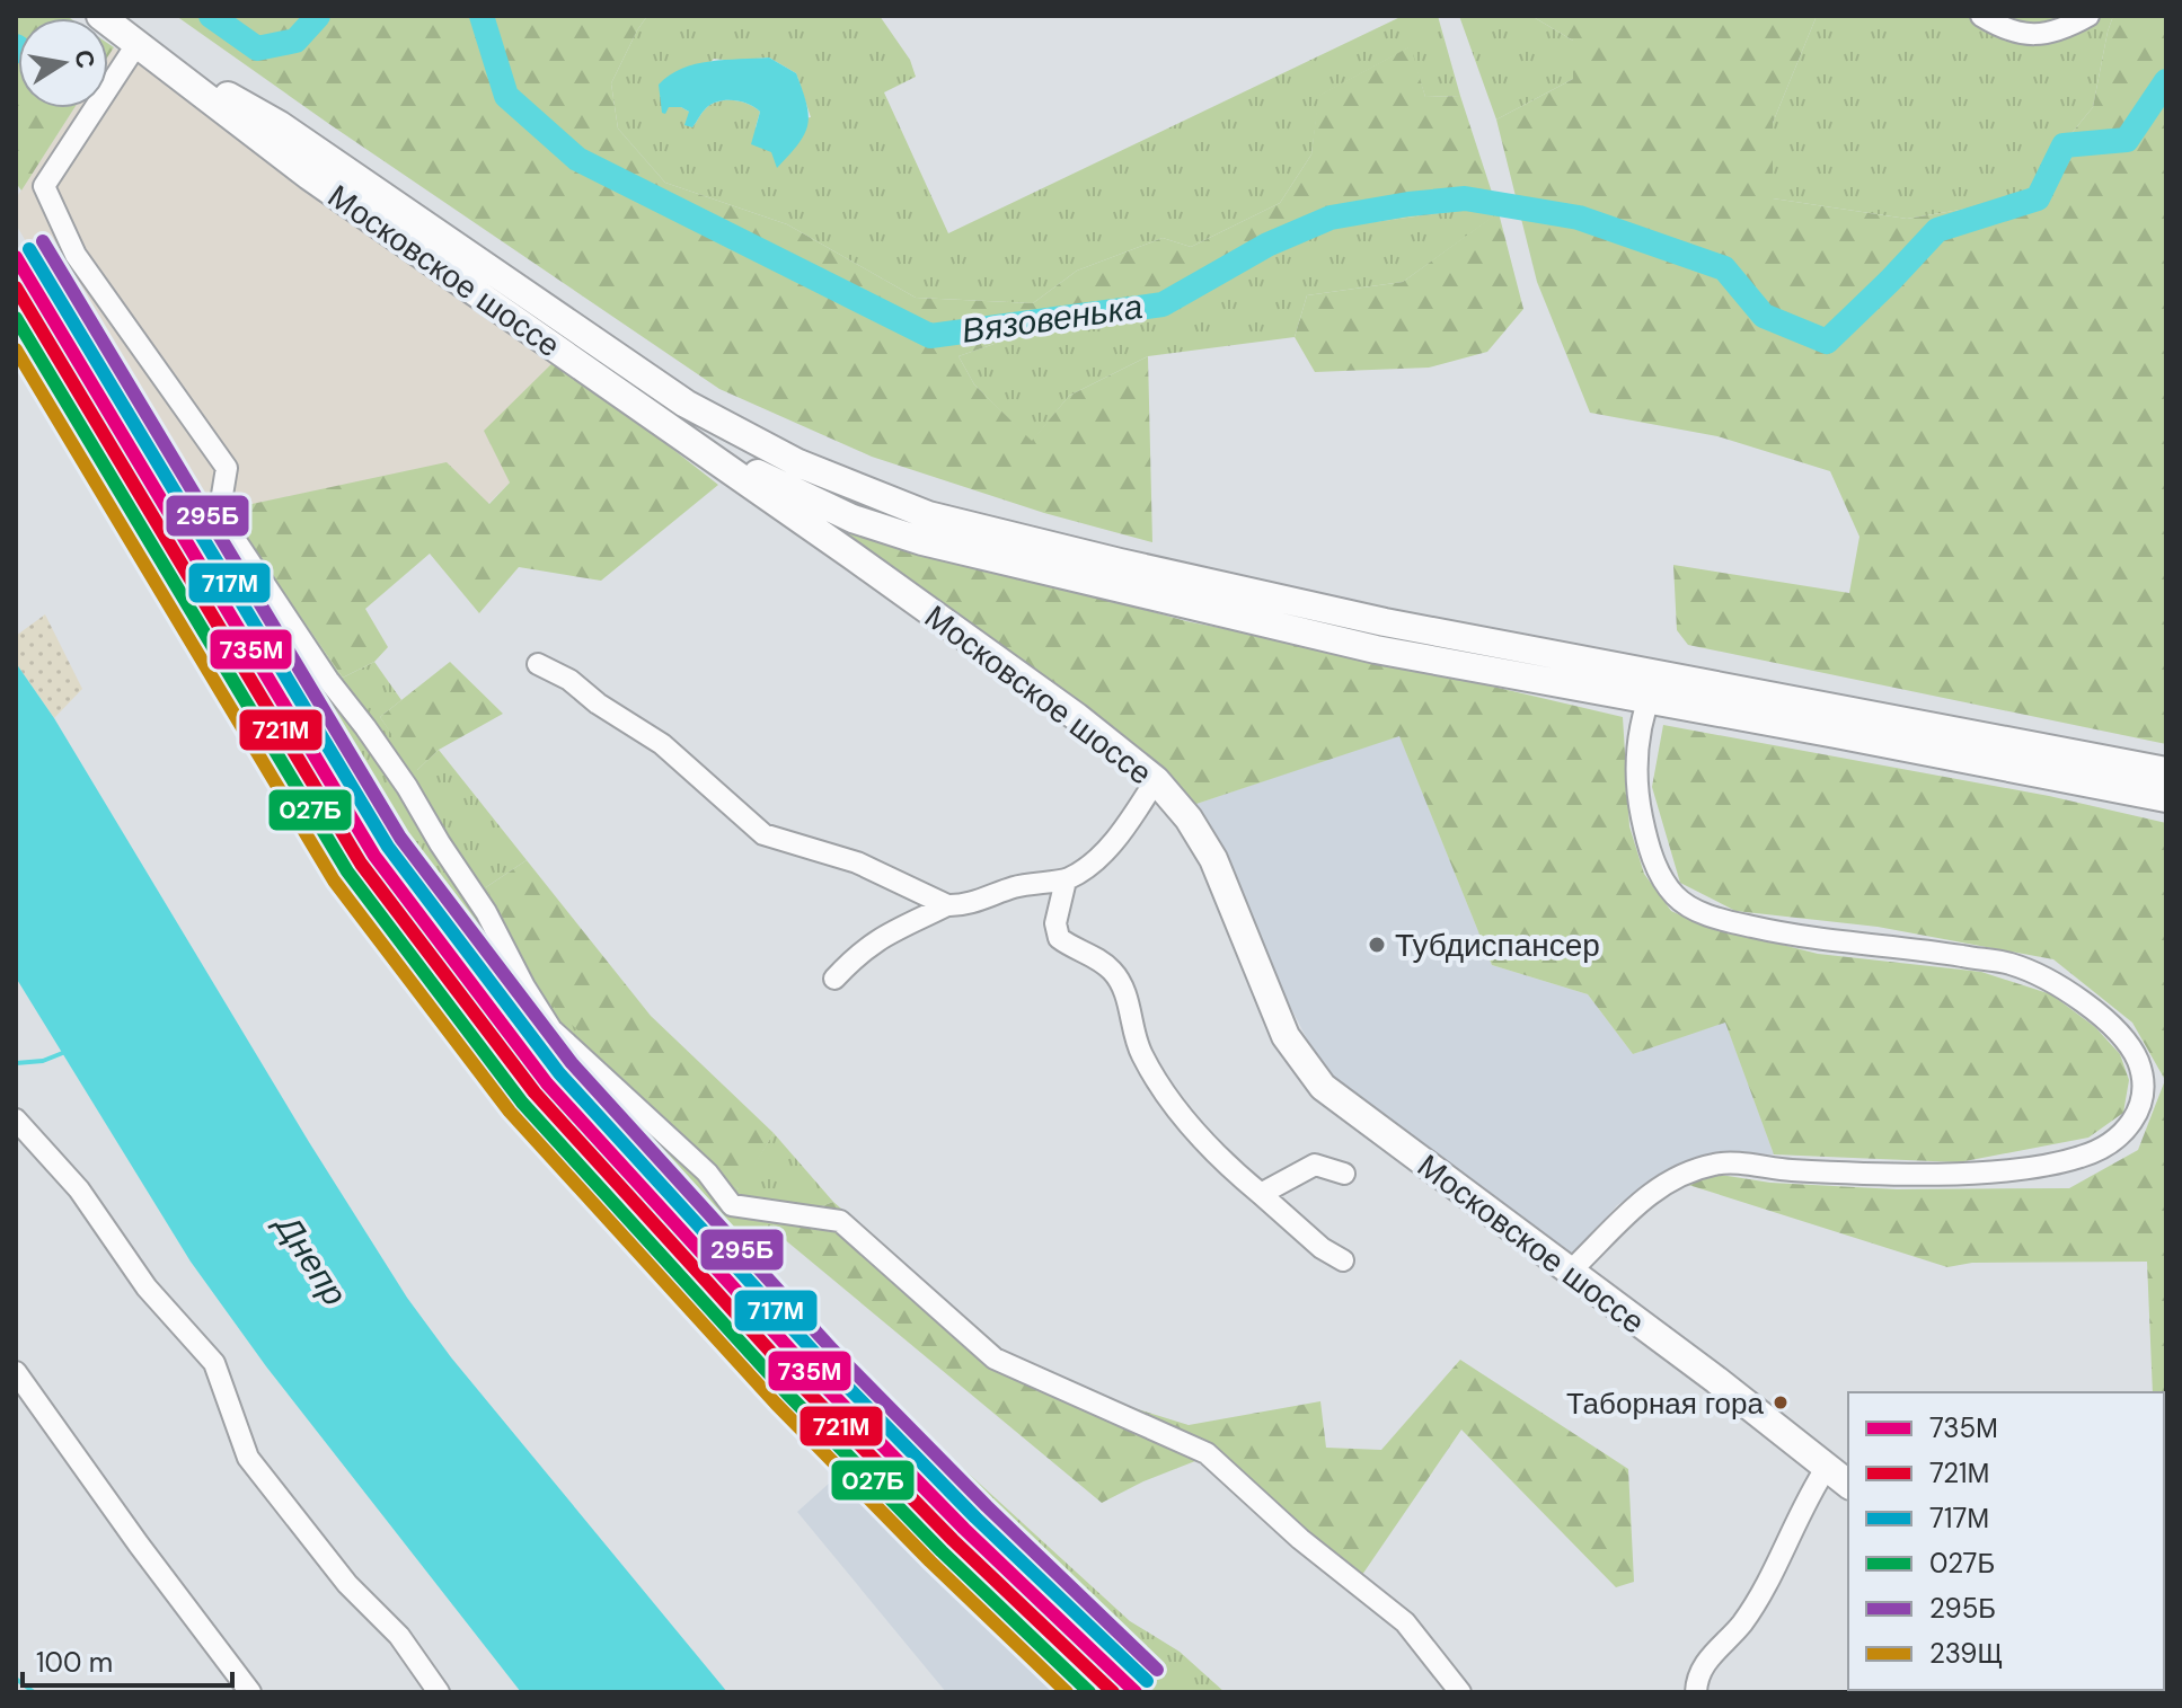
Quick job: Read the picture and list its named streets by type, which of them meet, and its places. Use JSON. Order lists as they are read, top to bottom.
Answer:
{
  "streets": {
    "main road": ["Московское шоссе"]
  },
  "water": ["Вязовенька", "Днепр"],
  "places": ["Тубдиспансер", "Таборная гора"],
  "lines": [
    "transit line 295Б",
    "transit line 717М",
    "transit line 735М",
    "transit line 721М",
    "transit line 027Б",
    "transit line 239Щ"
  ],
  "legend": [
    "735М",
    "721М",
    "717М",
    "027Б",
    "295Б",
    "239Щ"
  ],
  "scale_bar": "100 m",
  "north": "right"
}
